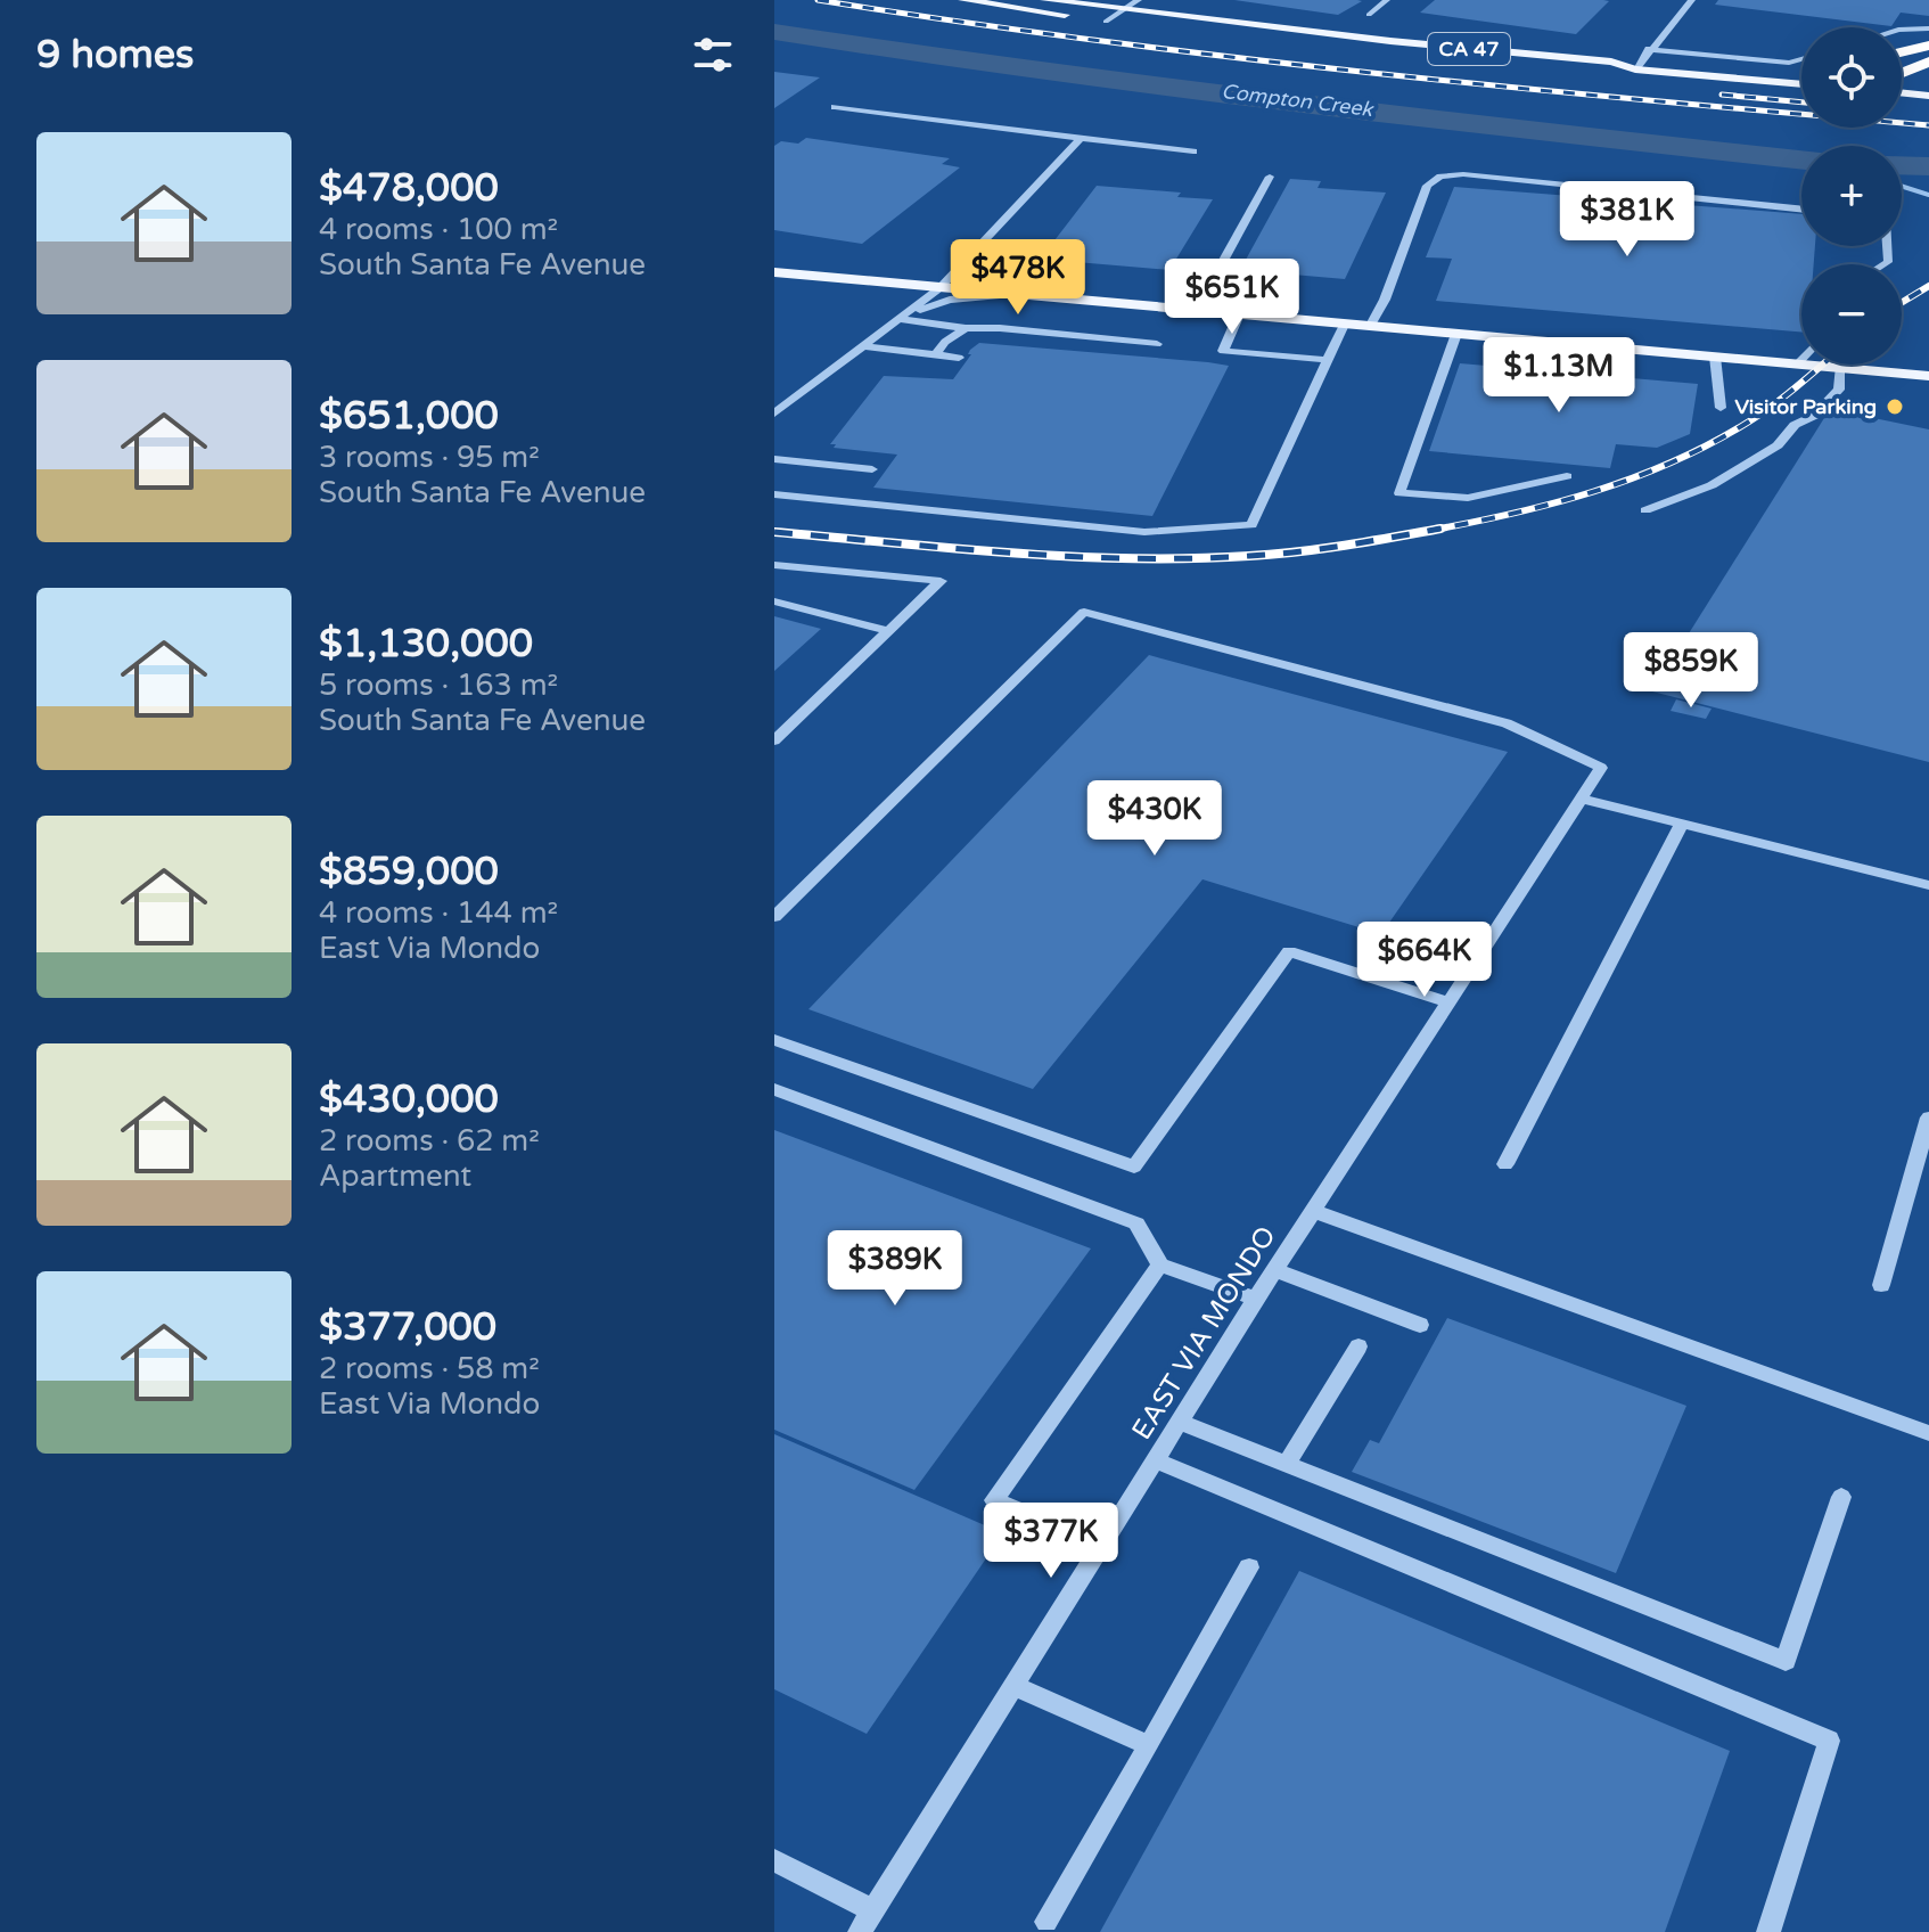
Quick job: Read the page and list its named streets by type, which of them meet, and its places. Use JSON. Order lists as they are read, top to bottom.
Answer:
{
  "streets": {
    "main road": ["CA 47"],
    "street": ["EAST VIA MONDO"]
  },
  "water": ["Compton Creek"],
  "places": ["Visitor Parking"],
  "page": {
    "heading": "9 homes",
    "map_buttons": ["+", "−"],
    "list": [
      {
        "name": "$478,000",
        "note": "4 rooms · 100 m² · South Santa Fe Avenue"
      },
      {
        "name": "$651,000",
        "note": "3 rooms · 95 m² · South Santa Fe Avenue"
      },
      {
        "name": "$1,130,000",
        "note": "5 rooms · 163 m² · South Santa Fe Avenue"
      },
      {
        "name": "$859,000",
        "note": "4 rooms · 144 m² · East Via Mondo"
      },
      {
        "name": "$430,000",
        "note": "2 rooms · 62 m² · Apartment"
      },
      {
        "name": "$377,000",
        "note": "2 rooms · 58 m² · East Via Mondo"
      }
    ],
    "price": [
      "$381K",
      "$478K",
      "$651K",
      "$1.13M",
      "$859K",
      "$430K",
      "$664K",
      "$389K",
      "$377K"
    ]
  }
}
